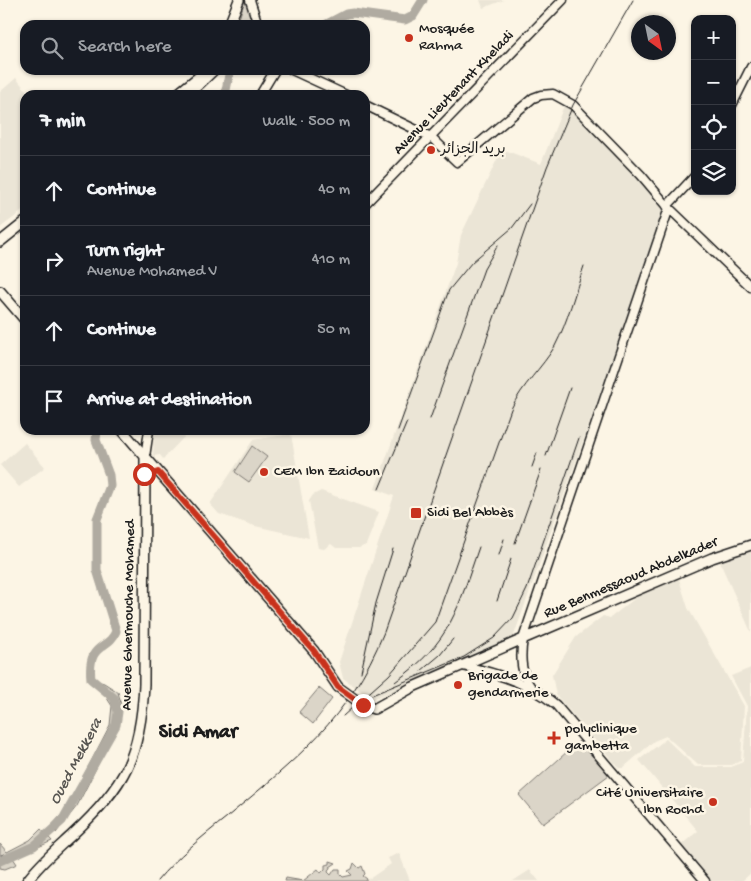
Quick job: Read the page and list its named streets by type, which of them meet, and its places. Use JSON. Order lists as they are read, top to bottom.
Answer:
{
  "streets": {
    "main road": ["Rue Benmessaoud Abdelkader", "Avenue Ghermouche Mohamed"],
    "street": ["Avenue Lieutenant Kheladi"]
  },
  "districts": ["Sidi Amar"],
  "water": ["Oued Mekkera"],
  "places": {
    "other": [
      "Mosquée Rahma",
      "بريد الجزائر",
      "CEM Ibn Zaidoun",
      "Brigade de gendarmerie",
      "Cité Universitaire Ibn Rochd"
    ],
    "transit": ["Sidi Bel Abbès"],
    "health": ["polyclinique gambetta"]
  },
  "north": "bottom right",
  "page": {
    "map_buttons": ["+", "−"],
    "search": "Search here",
    "heading": ["7 min", "Walk · 500 m"],
    "list": [
      ["Continue", "40 m"],
      ["Turn right", "Avenue Mohamed V", "410 m"],
      ["Continue", "50 m"],
      "Arrive at destination"
    ]
  }
}
